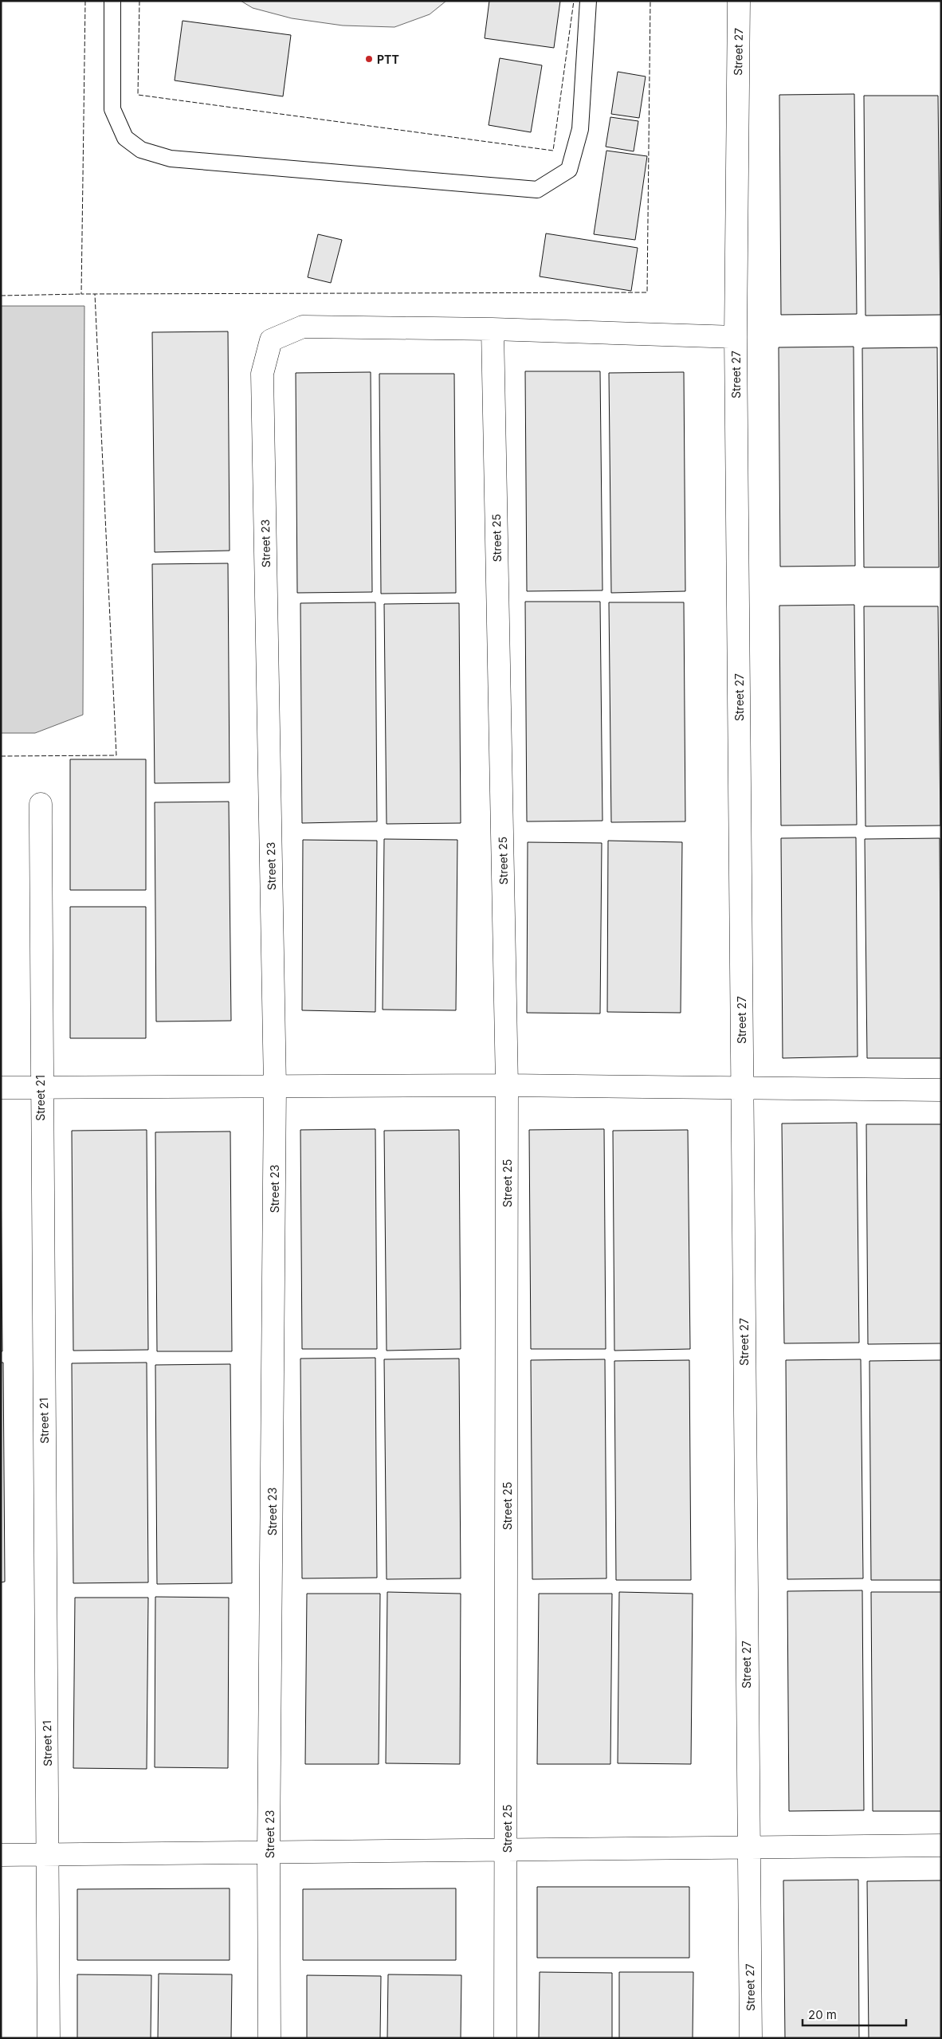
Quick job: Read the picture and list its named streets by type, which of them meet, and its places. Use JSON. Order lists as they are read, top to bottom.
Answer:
{
  "streets": {
    "street": [
      "Street 27",
      "Street 25",
      "Street 23",
      "Street 21"
    ]
  },
  "crossings": [
    ["Street 25", "Street 23"]
  ],
  "places": ["PTT"],
  "scale_bar": "20 m"
}
